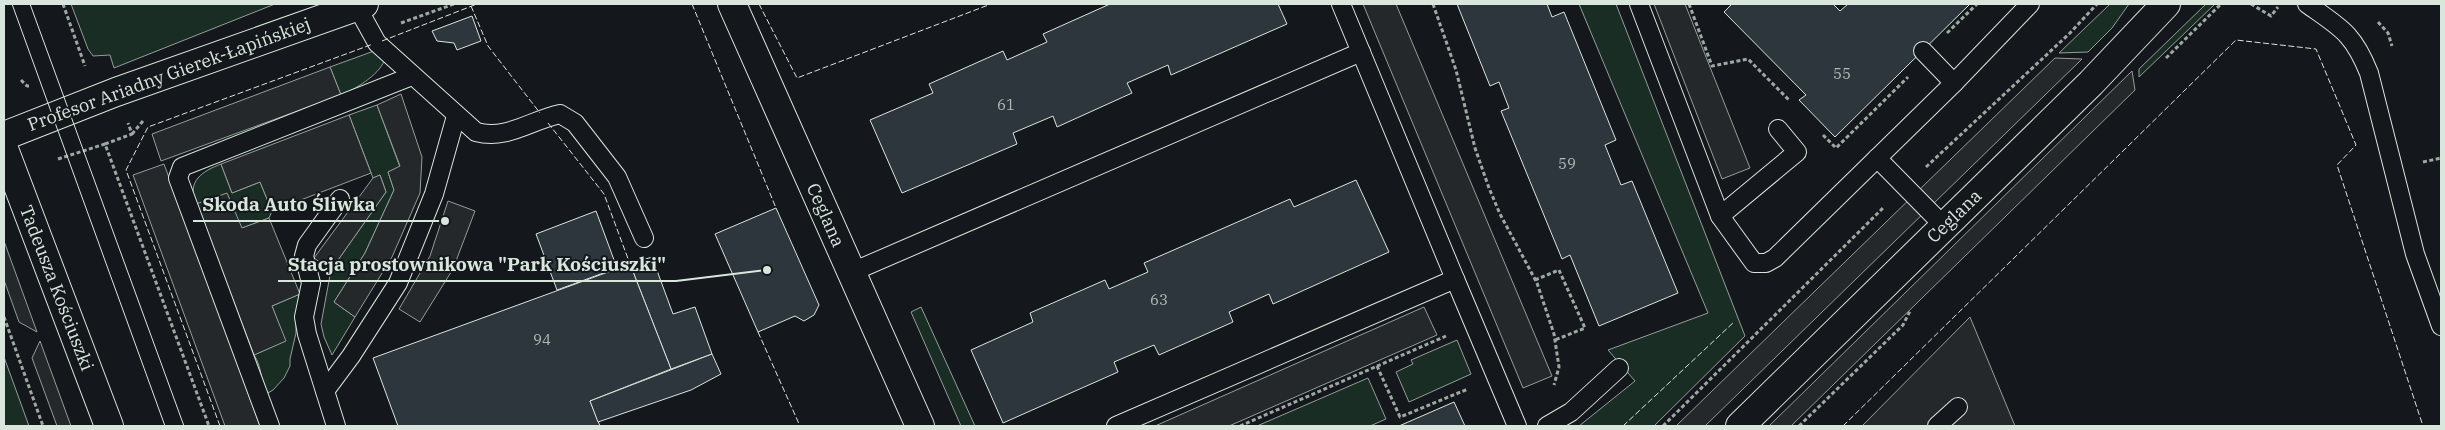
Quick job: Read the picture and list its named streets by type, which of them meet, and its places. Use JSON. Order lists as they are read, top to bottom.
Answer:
{
  "streets": {
    "street": ["Profesor Ariadny Gierek-Łapińskiej", "Ceglana", "Tadeusza Kościuszki"]
  },
  "places": ["Skoda Auto Śliwka", "Stacja prostownikowa \"Park Kościuszki\""],
  "house_numbers": [
    "55",
    "61",
    "59",
    "63",
    "94"
  ]
}
